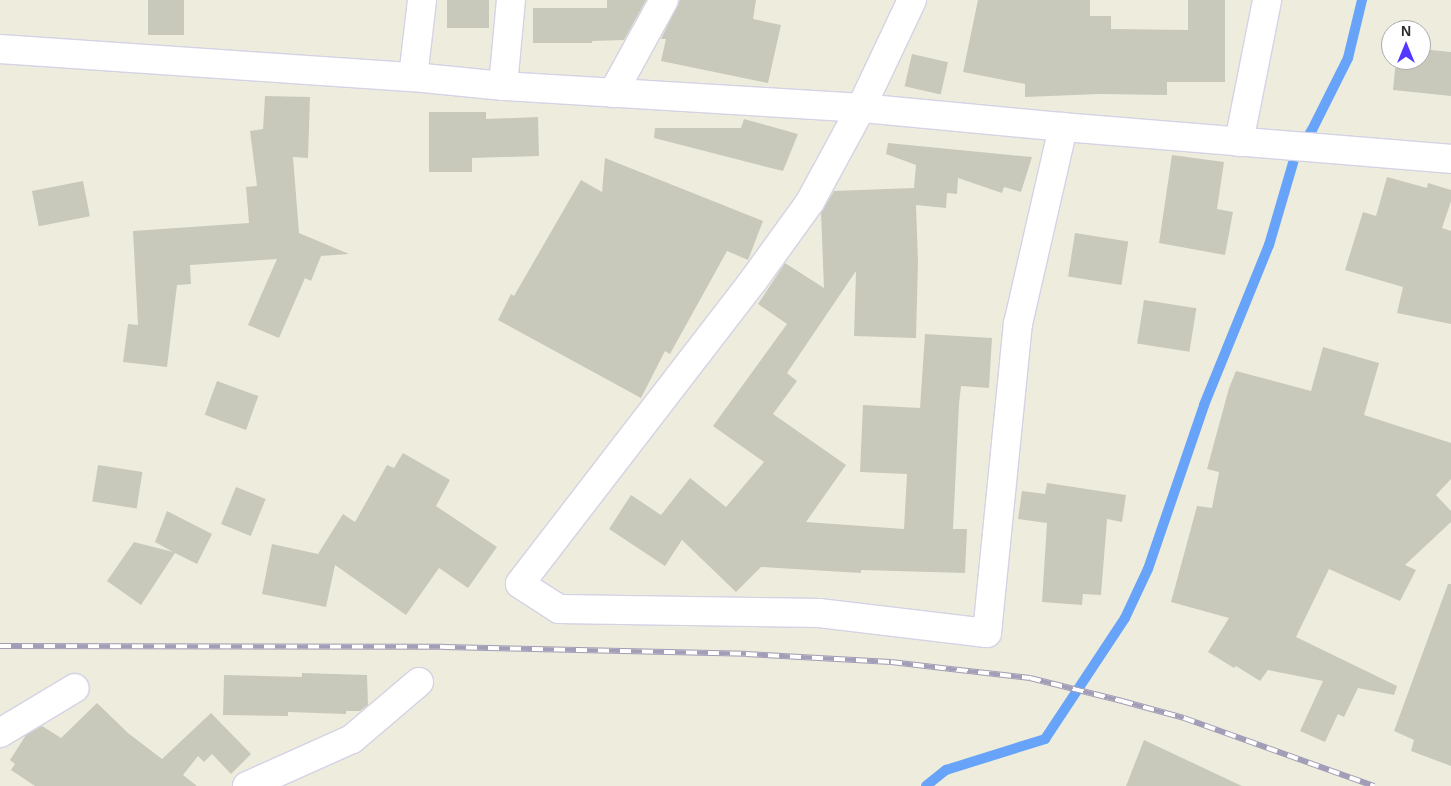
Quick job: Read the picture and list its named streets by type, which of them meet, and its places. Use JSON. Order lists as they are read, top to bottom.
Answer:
{
  "north": "top"
}
